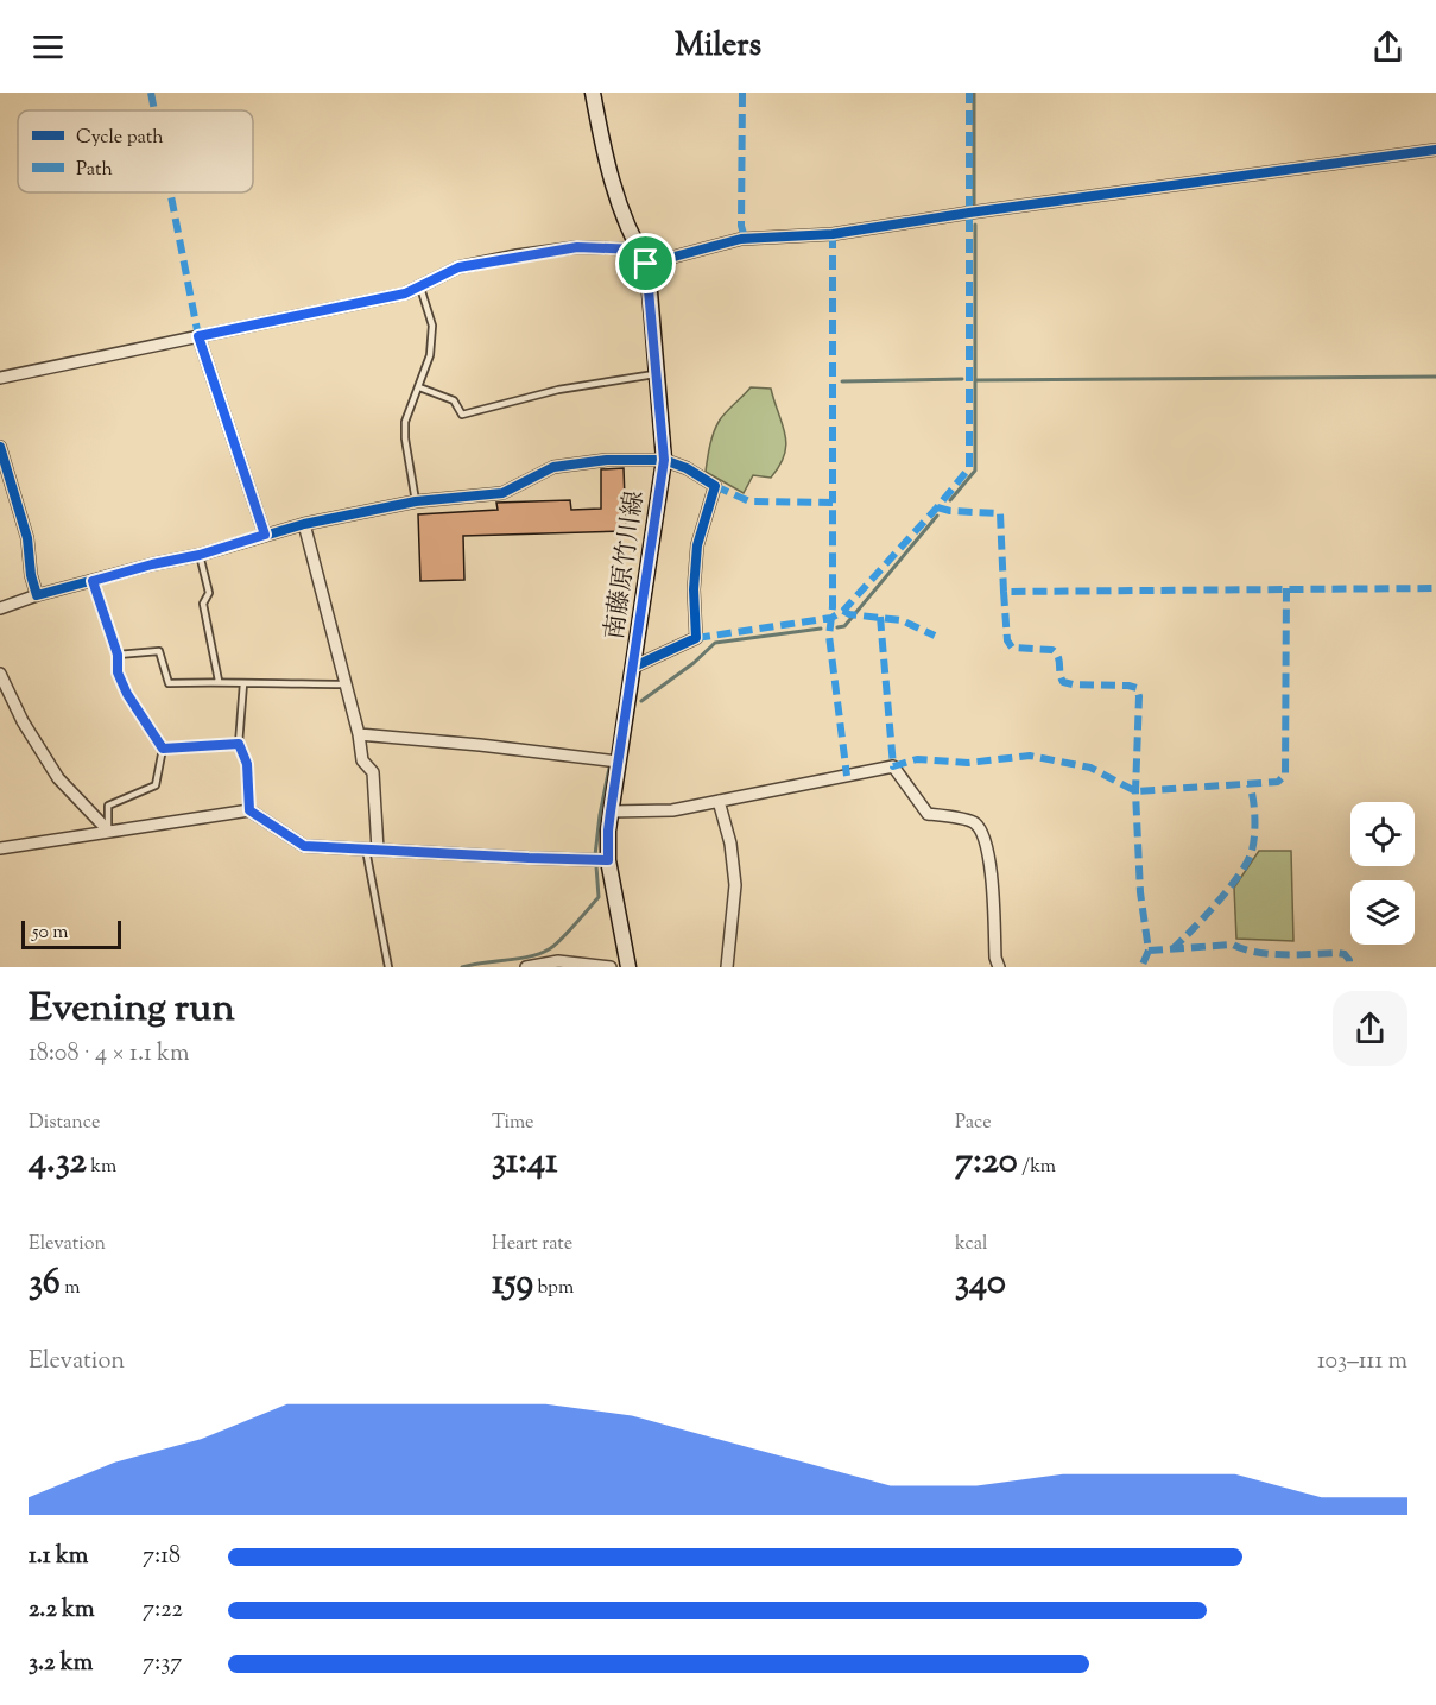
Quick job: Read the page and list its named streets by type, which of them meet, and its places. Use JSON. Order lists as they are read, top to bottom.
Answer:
{
  "streets": {
    "main road": ["南藤原竹川線"]
  },
  "legend": ["Cycle path", "Path"],
  "scale_bar": "50 m",
  "page": {
    "header": "Milers",
    "scale": "50 m",
    "heading": ["Evening run", "18:08 · 4 × 1.1 km"],
    "stats": [
      ["Distance", "4.32 km"],
      ["Time", "31:41"],
      ["Pace", "7:20 /km"],
      ["Elevation", "36 m"],
      ["Heart rate", "159 bpm"],
      ["kcal", "340"]
    ],
    "chart": ["Elevation", "103–111 m"],
    "list": [
      {
        "name": "1.1 km",
        "note": "7:18"
      },
      {
        "name": "2.2 km",
        "note": "7:22"
      },
      {
        "name": "3.2 km",
        "note": "7:37"
      }
    ]
  }
}
